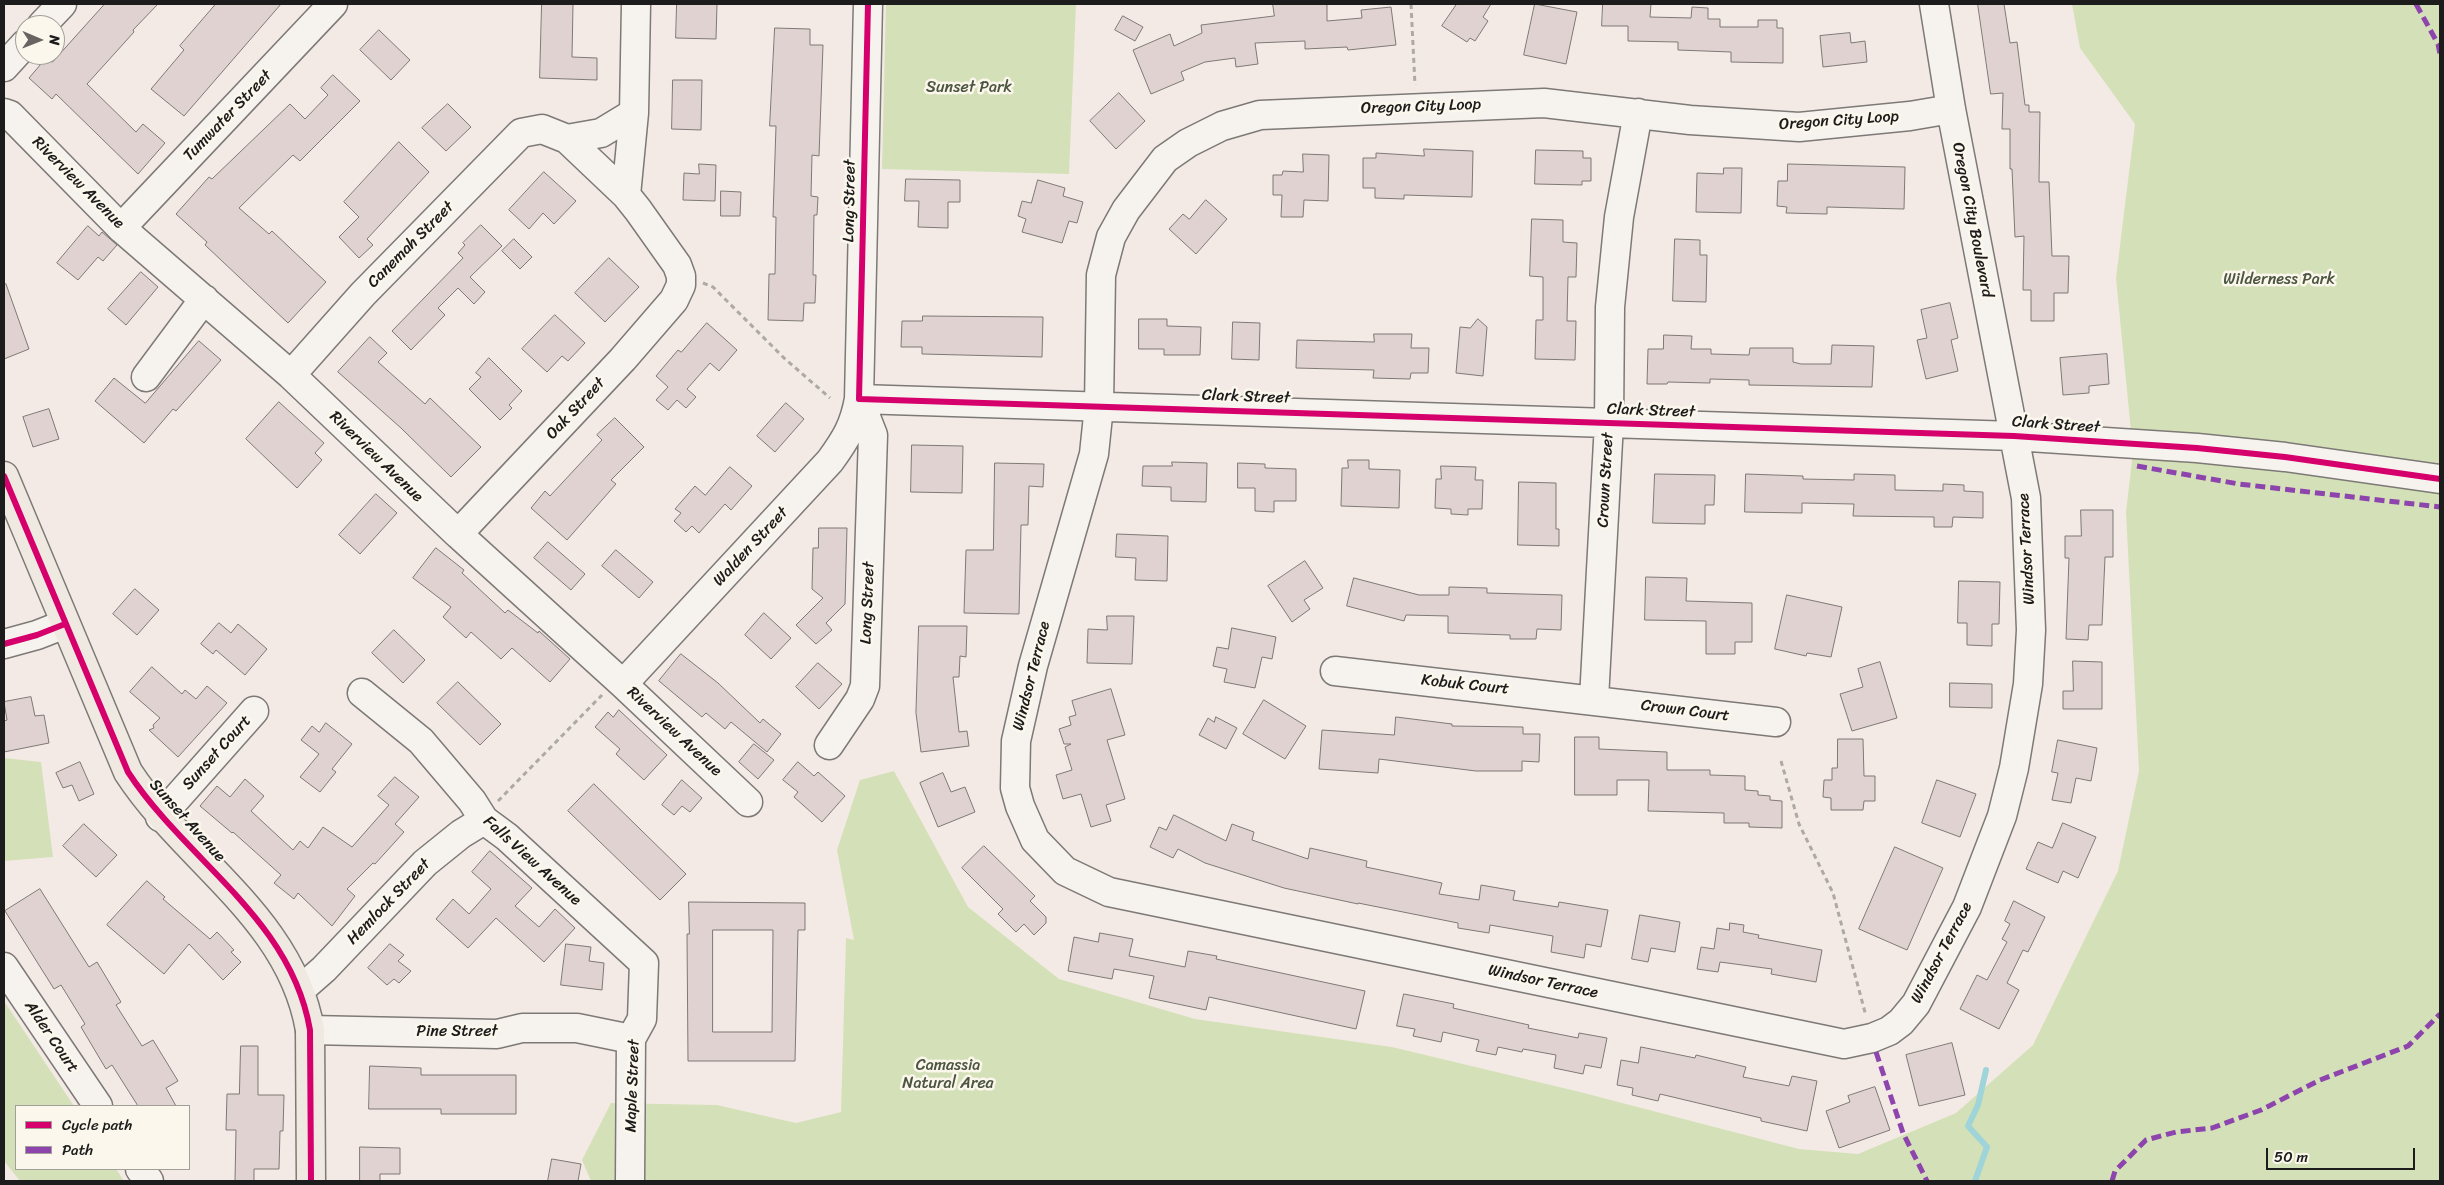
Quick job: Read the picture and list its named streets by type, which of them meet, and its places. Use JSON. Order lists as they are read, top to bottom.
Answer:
{
  "streets": {
    "main road": ["Sunset Avenue"],
    "street": [
      "Oregon City Loop",
      "Tumwater Street",
      "Riverview Avenue",
      "Long Street",
      "Oregon City Boulevard",
      "Canemah Street",
      "Clark Street",
      "Oak Street",
      "Crown Street",
      "Walden Street",
      "Windsor Terrace",
      "Kobuk Court",
      "Crown Court",
      "Sunset Court",
      "Falls View Avenue",
      "Hemlock Street",
      "Pine Street",
      "Alder Court",
      "Maple Street"
    ]
  },
  "crossings": [
    ["Oregon City Loop", "Oregon City Boulevard"],
    ["Oregon City Loop", "Clark Street"],
    ["Oregon City Loop", "Crown Street"],
    ["Oregon City Loop", "Windsor Terrace"],
    ["Tumwater Street", "Riverview Avenue"],
    ["Riverview Avenue", "Canemah Street"],
    ["Riverview Avenue", "Oak Street"],
    ["Riverview Avenue", "Walden Street"],
    ["Long Street", "Clark Street"],
    ["Long Street", "Walden Street"],
    ["Oregon City Boulevard", "Clark Street"],
    ["Oregon City Boulevard", "Windsor Terrace"],
    ["Clark Street", "Crown Street"],
    ["Clark Street", "Walden Street"],
    ["Clark Street", "Windsor Terrace"],
    ["Crown Street", "Kobuk Court"],
    ["Crown Street", "Crown Court"],
    ["Kobuk Court", "Crown Court"],
    ["Sunset Court", "Sunset Avenue"],
    ["Sunset Avenue", "Hemlock Street"],
    ["Sunset Avenue", "Pine Street"],
    ["Falls View Avenue", "Hemlock Street"],
    ["Falls View Avenue", "Maple Street"],
    ["Pine Street", "Maple Street"]
  ],
  "parks": ["Sunset Park", "Wilderness Park", "Camassia Natural Area"],
  "legend": ["Cycle path", "Path"],
  "scale_bar": "50 m",
  "north": "right"
}
